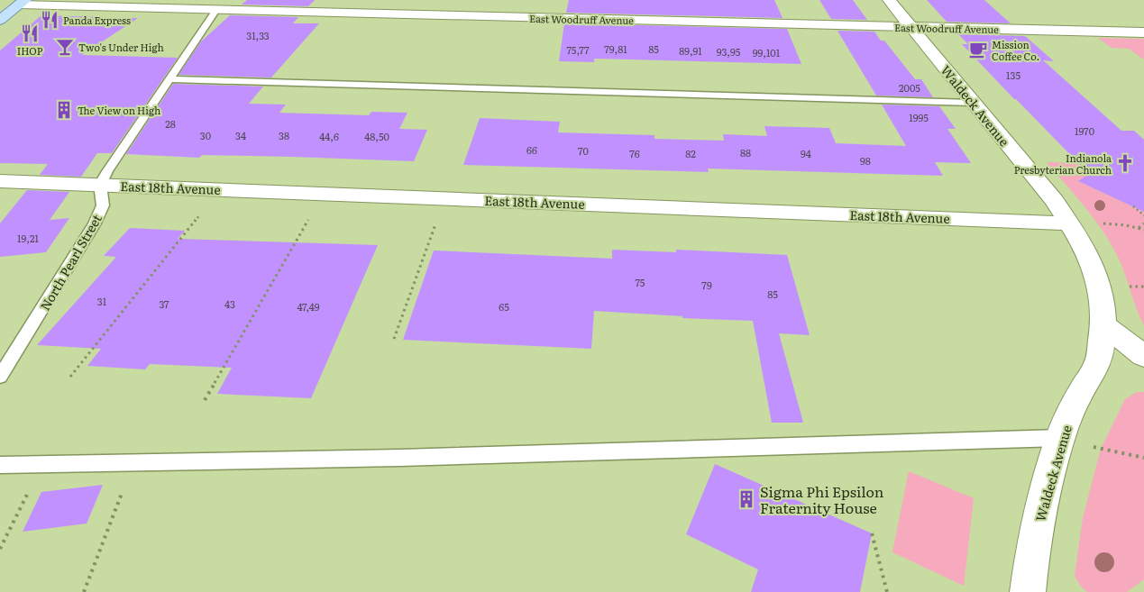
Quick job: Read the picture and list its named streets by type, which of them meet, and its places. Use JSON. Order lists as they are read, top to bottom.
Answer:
{
  "streets": {
    "street": ["East Woodruff Avenue", "Waldeck Avenue", "East 18th Avenue"],
    "lane": ["North Pearl Street"]
  },
  "crossings": [
    ["East Woodruff Avenue", "Waldeck Avenue"],
    ["Waldeck Avenue", "East 18th Avenue"],
    ["East 18th Avenue", "North Pearl Street"]
  ],
  "places": {
    "restaurant": ["Panda Express", "IHOP"],
    "bar": ["Two's Under High"],
    "cafe": ["Mission Coffee Co."],
    "building": ["The View on High", "Sigma Phi Epsilon Fraternity House"],
    "church": ["Indianola Presbyterian Church"]
  },
  "house_numbers": [
    "31,33",
    "79,81",
    "85",
    "75,77",
    "89,91",
    "93,95",
    "99,101",
    "135",
    "2005",
    "1995",
    "28",
    "1970",
    "30",
    "34",
    "38",
    "44,6",
    "48,50",
    "66",
    "70",
    "88",
    "76",
    "82",
    "94",
    "98",
    "19,21",
    "75",
    "79",
    "85",
    "31",
    "37",
    "43",
    "47,49",
    "65"
  ]
}
